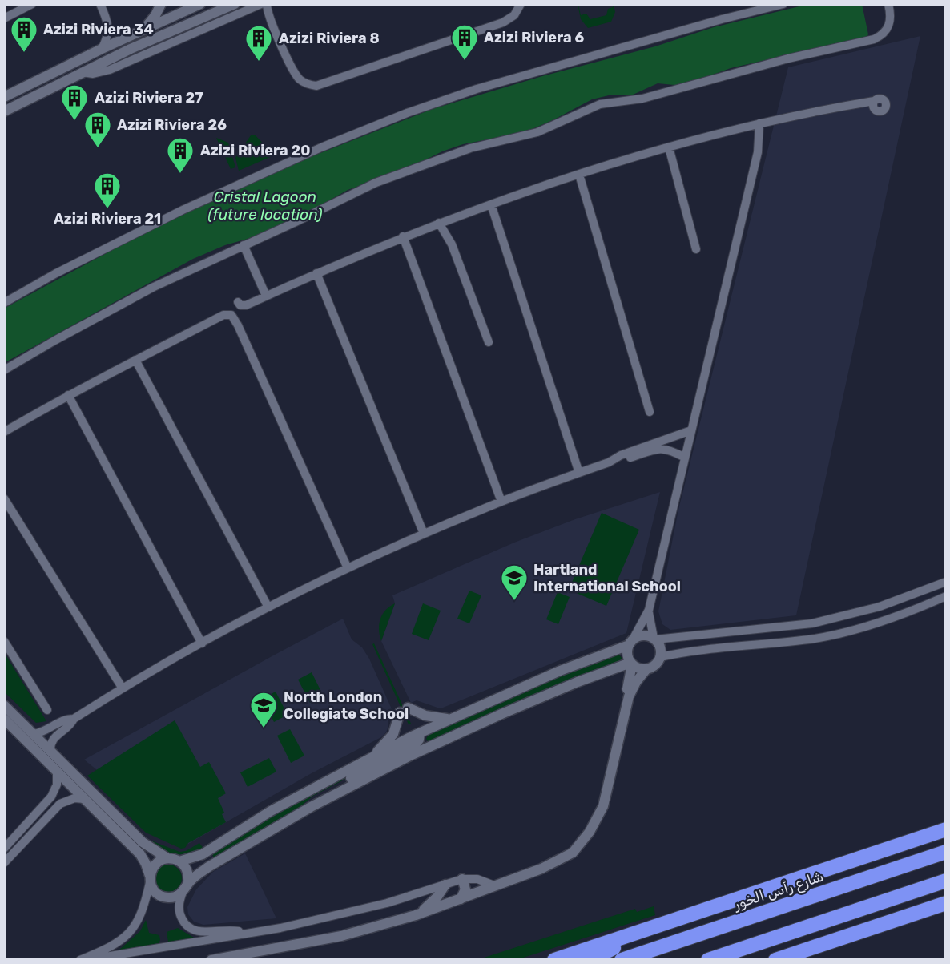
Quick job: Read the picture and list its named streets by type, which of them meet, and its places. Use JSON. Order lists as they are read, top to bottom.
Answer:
{
  "streets": {
    "highway": ["شارع رأس الخور"]
  },
  "water": ["Cristal Lagoon (future location)"],
  "places": {
    "building": [
      "Azizi Riviera 34",
      "Azizi Riviera 6",
      "Azizi Riviera 8",
      "Azizi Riviera 27",
      "Azizi Riviera 26",
      "Azizi Riviera 20",
      "Azizi Riviera 21"
    ],
    "school or university": ["Hartland International School", "North London Collegiate School"]
  }
}
